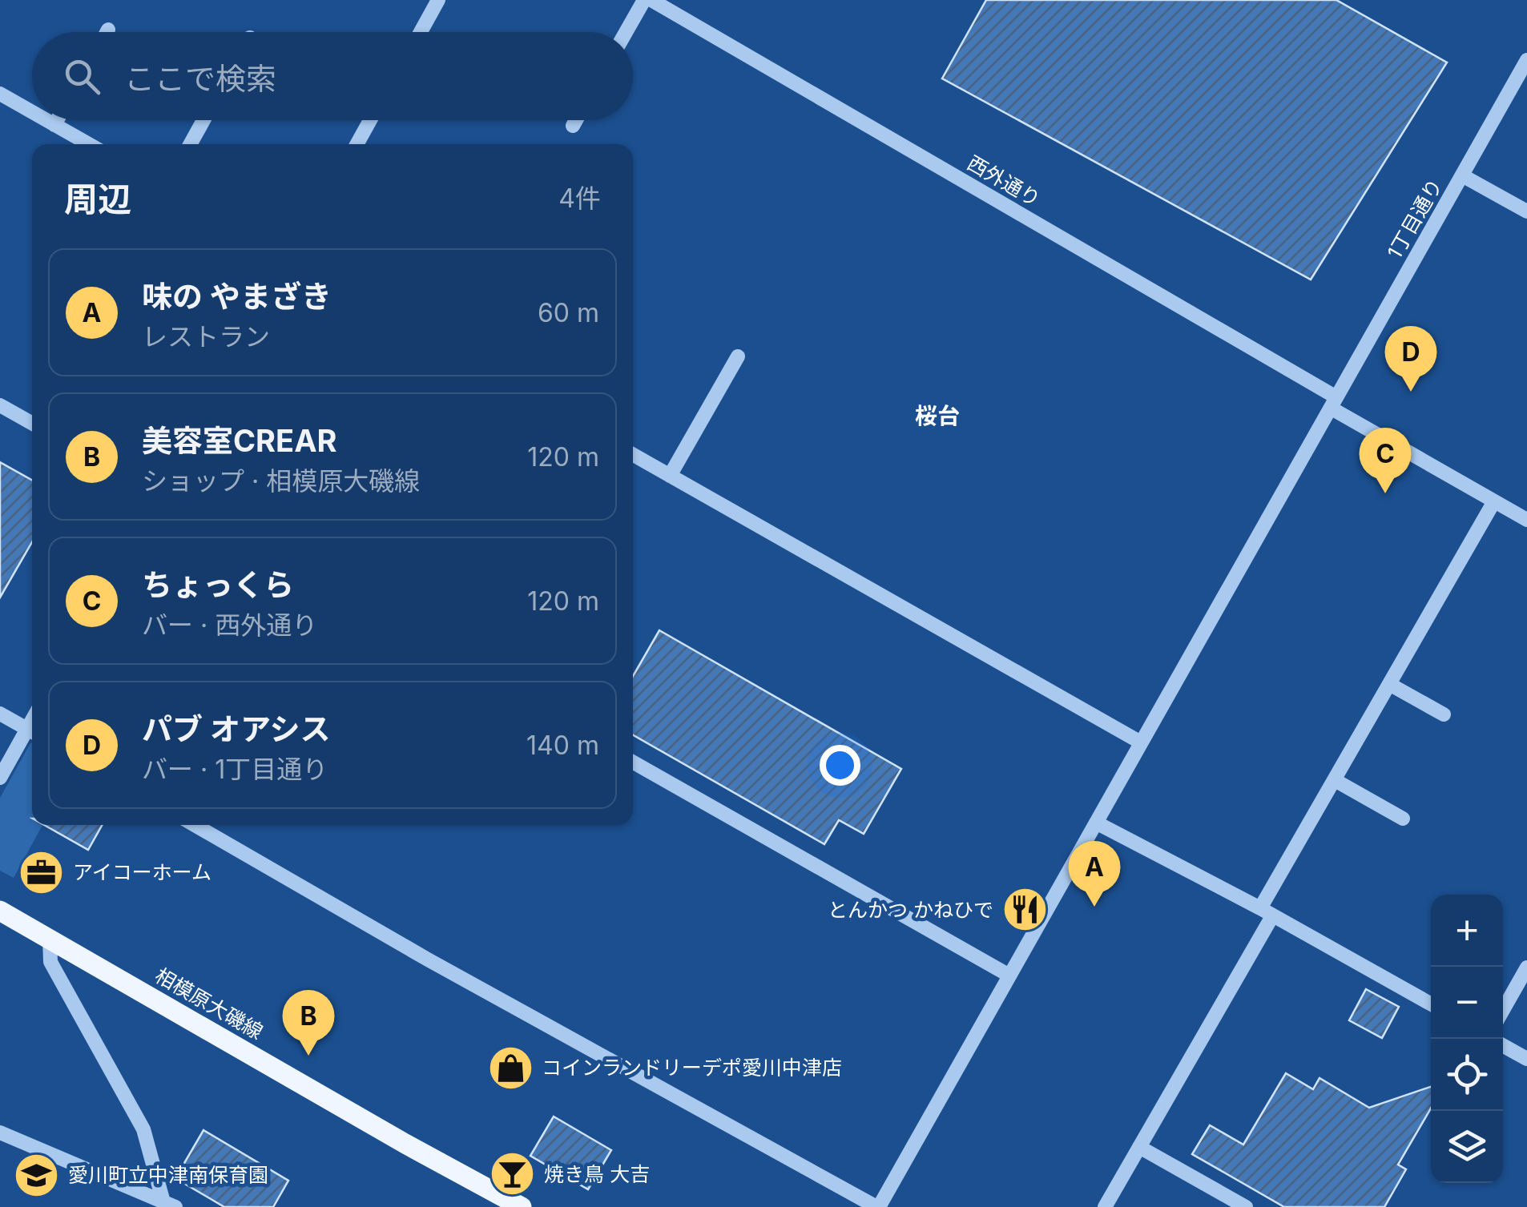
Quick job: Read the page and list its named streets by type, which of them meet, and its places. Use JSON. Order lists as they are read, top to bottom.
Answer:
{
  "streets": {
    "main road": ["相模原大磯線"],
    "street": ["西外通り", "1丁目通り"]
  },
  "crossings": [
    ["西外通り", "1丁目通り"]
  ],
  "districts": ["桜台"],
  "places": {
    "office": ["アイコーホーム"],
    "restaurant": ["とんかつ かねひで"],
    "shop": ["コインランドリーデポ愛川中津店"],
    "bar": ["焼き鳥 大吉"],
    "school or university": ["愛川町立中津南保育園"]
  },
  "page": {
    "search": "ここで検索",
    "heading": ["周辺", "4件"],
    "list": [
      {
        "mark": "A",
        "name": "味の やまざき",
        "note": "レストラン",
        "value": "60 m"
      },
      {
        "mark": "B",
        "name": "美容室CREAR",
        "note": "ショップ · 相模原大磯線",
        "value": "120 m"
      },
      {
        "mark": "C",
        "name": "ちょっくら",
        "note": "バー · 西外通り",
        "value": "120 m"
      },
      {
        "mark": "D",
        "name": "パブ オアシス",
        "note": "バー · 1丁目通り",
        "value": "140 m"
      }
    ],
    "pins": [
      "D",
      "C",
      "A",
      "B"
    ],
    "map_buttons": ["+", "−"]
  }
}
